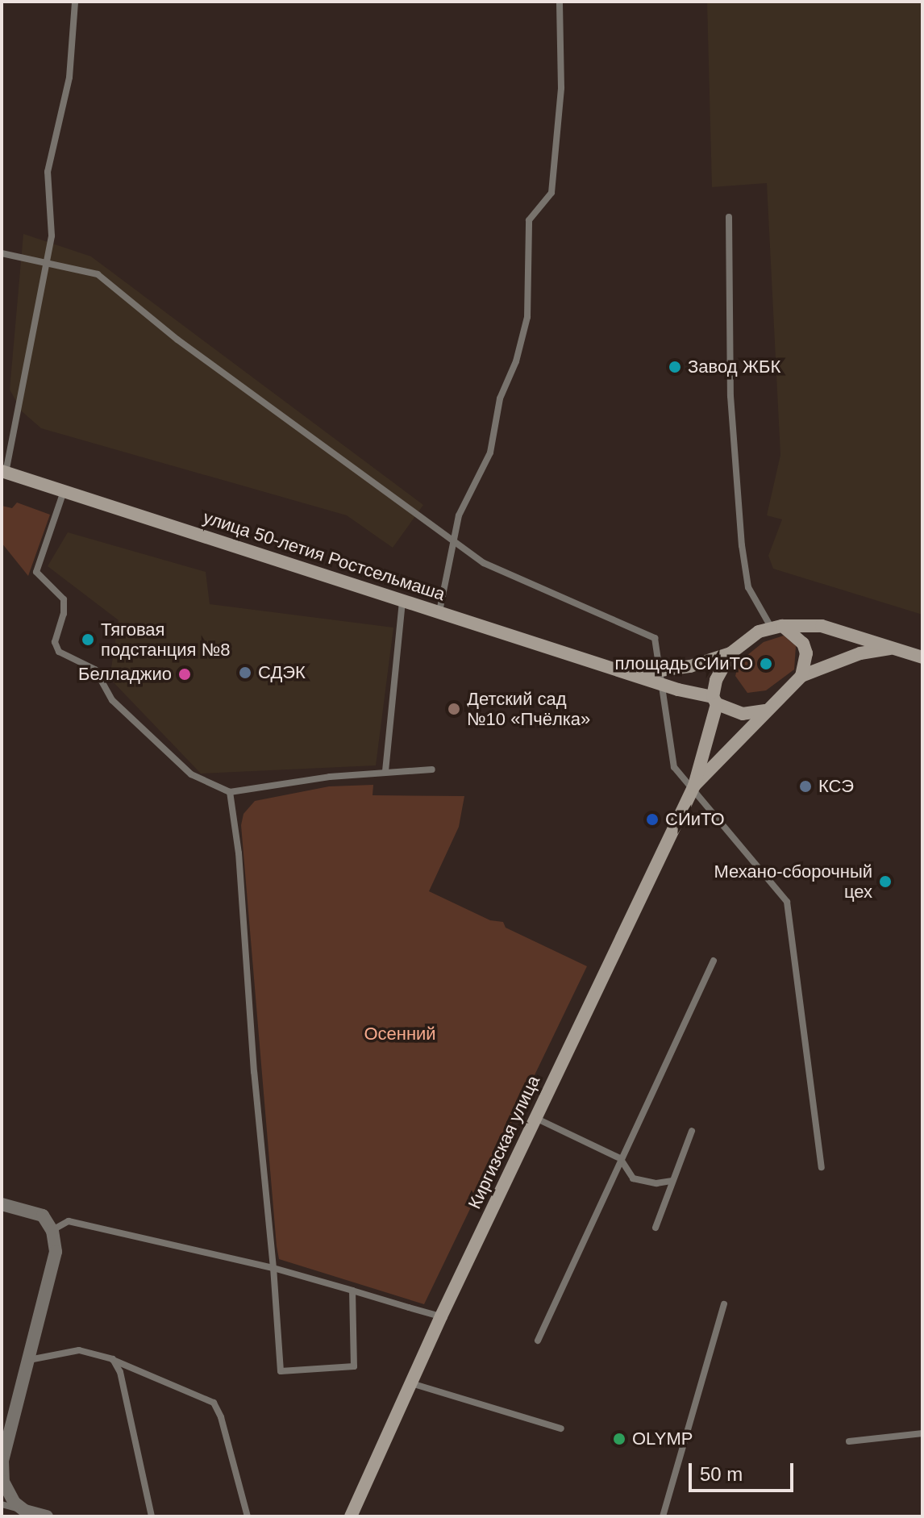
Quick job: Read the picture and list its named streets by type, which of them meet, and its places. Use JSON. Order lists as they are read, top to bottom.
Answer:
{
  "streets": {
    "main road": ["улица 50-летия Ростсельмаша", "Киргизская улица"]
  },
  "parks": ["Осенний"],
  "places": [
    "Завод ЖБК",
    "Тяговая подстанция №8",
    "площадь СИиТО",
    "СДЭК",
    "Белладжио",
    "Детский сад №10 «Пчёлка»",
    "КСЭ",
    "СИиТО",
    "Механо-сборочный цех",
    "OLYMP"
  ],
  "scale_bar": "50 m"
}
